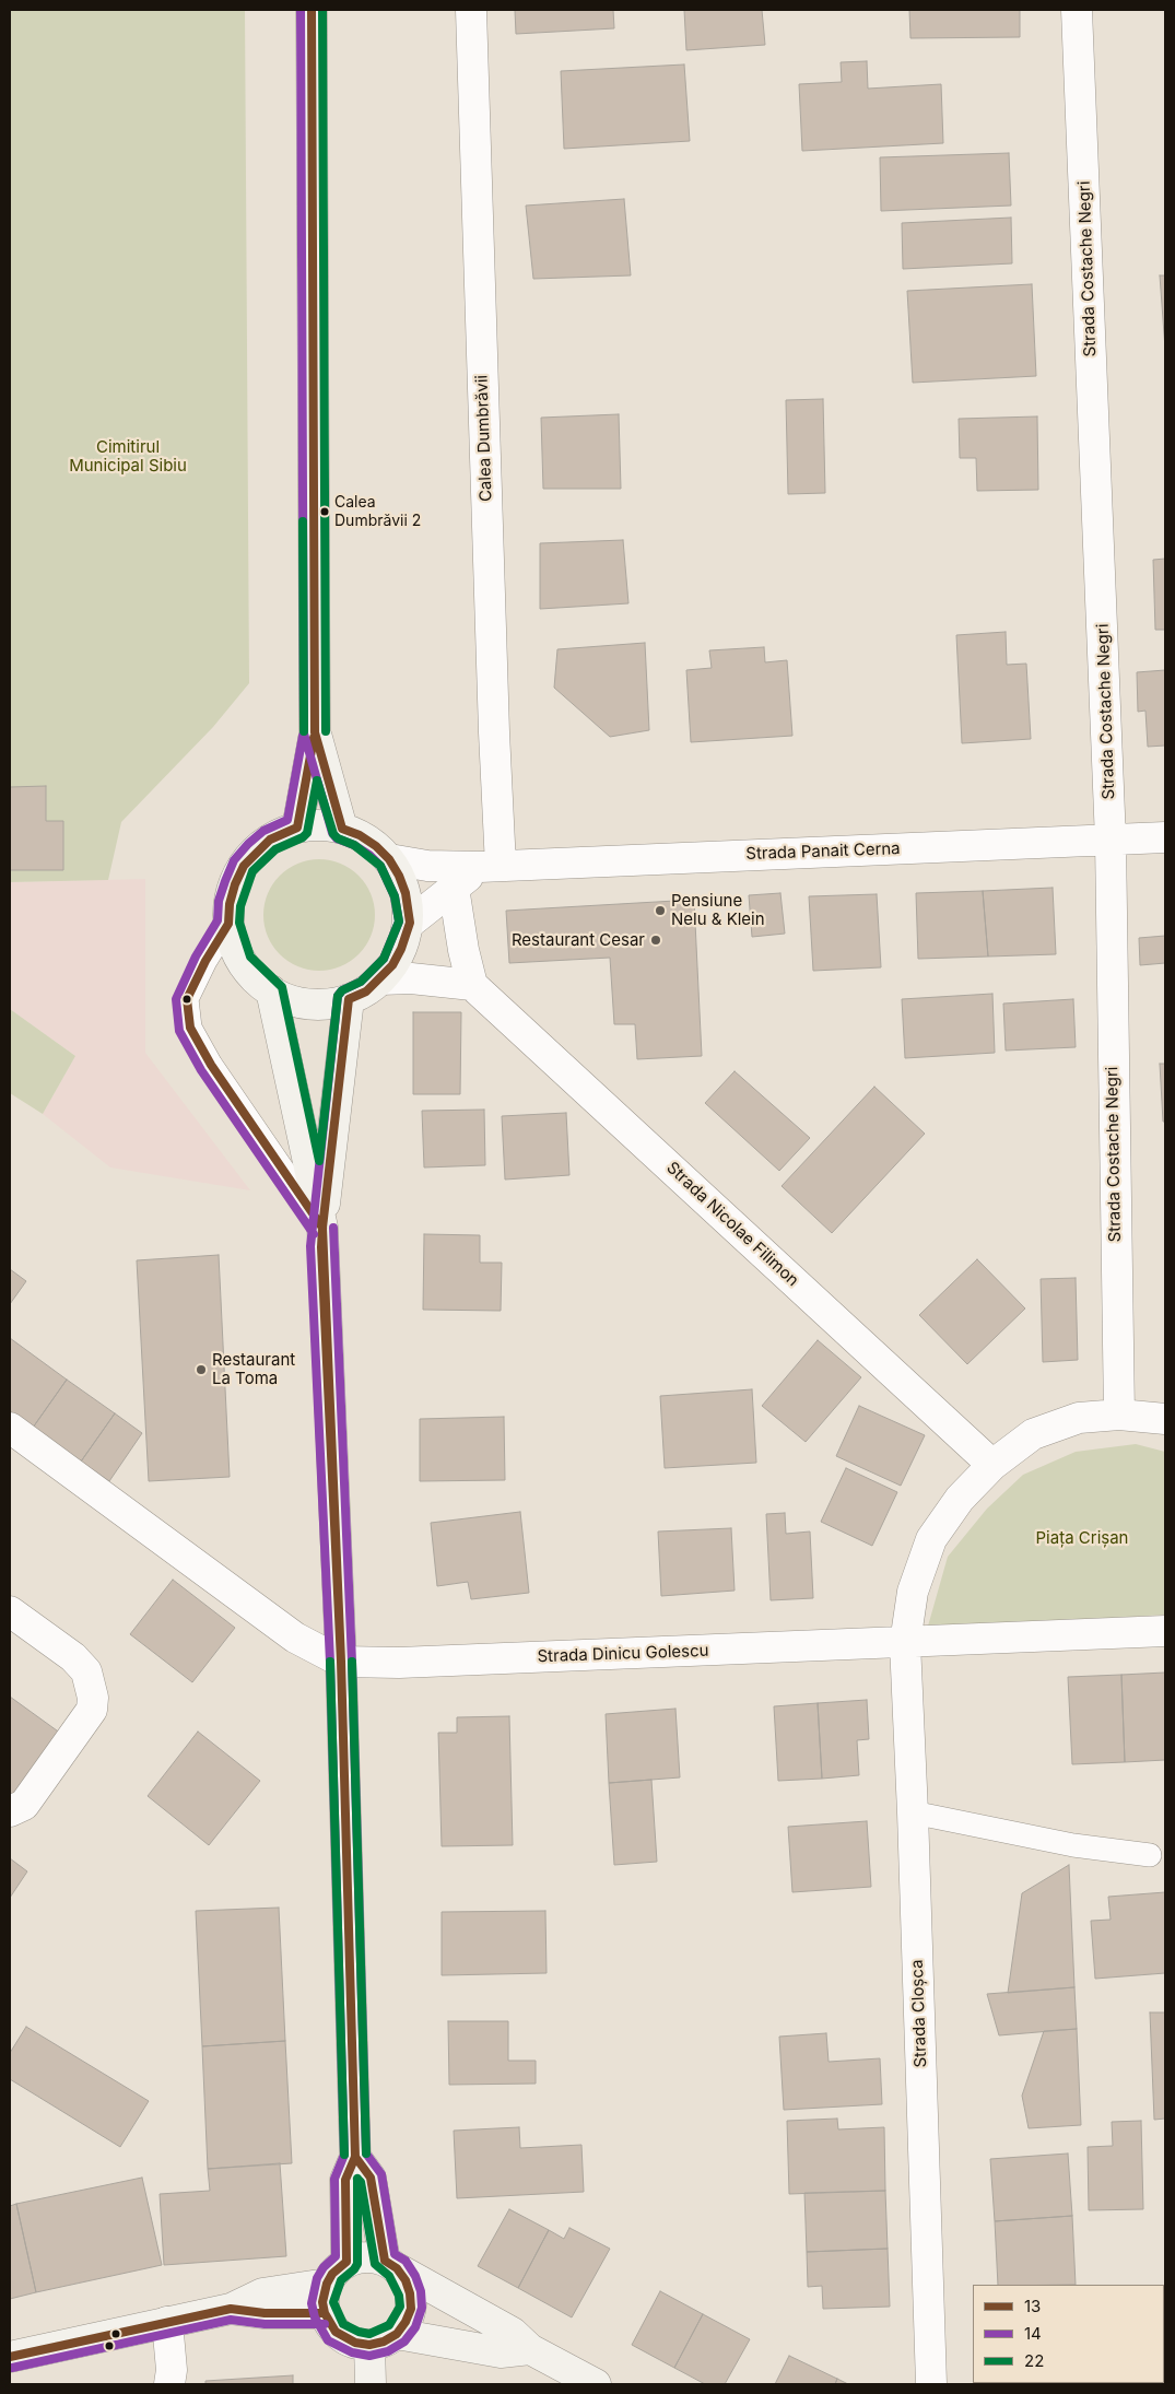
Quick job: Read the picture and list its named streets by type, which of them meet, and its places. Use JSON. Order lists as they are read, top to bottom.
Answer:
{
  "streets": {
    "street": [
      "Strada Costache Negri",
      "Calea Dumbrăvii",
      "Strada Panait Cerna",
      "Strada Nicolae Filimon",
      "Strada Dinicu Golescu",
      "Strada Cloșca"
    ]
  },
  "crossings": [
    ["Strada Costache Negri", "Strada Panait Cerna"],
    ["Calea Dumbrăvii", "Strada Panait Cerna"],
    ["Strada Dinicu Golescu", "Strada Cloșca"]
  ],
  "parks": ["Cimitirul Municipal Sibiu", "Piața Crișan"],
  "places": [
    "Calea Dumbrăvii 2",
    "Pensiune Nelu & Klein",
    "Restaurant Cesar",
    "Restaurant La Toma"
  ],
  "lines": ["transit line 13", "transit line 14", "transit line 22"],
  "legend": ["13", "14", "22"]
}
